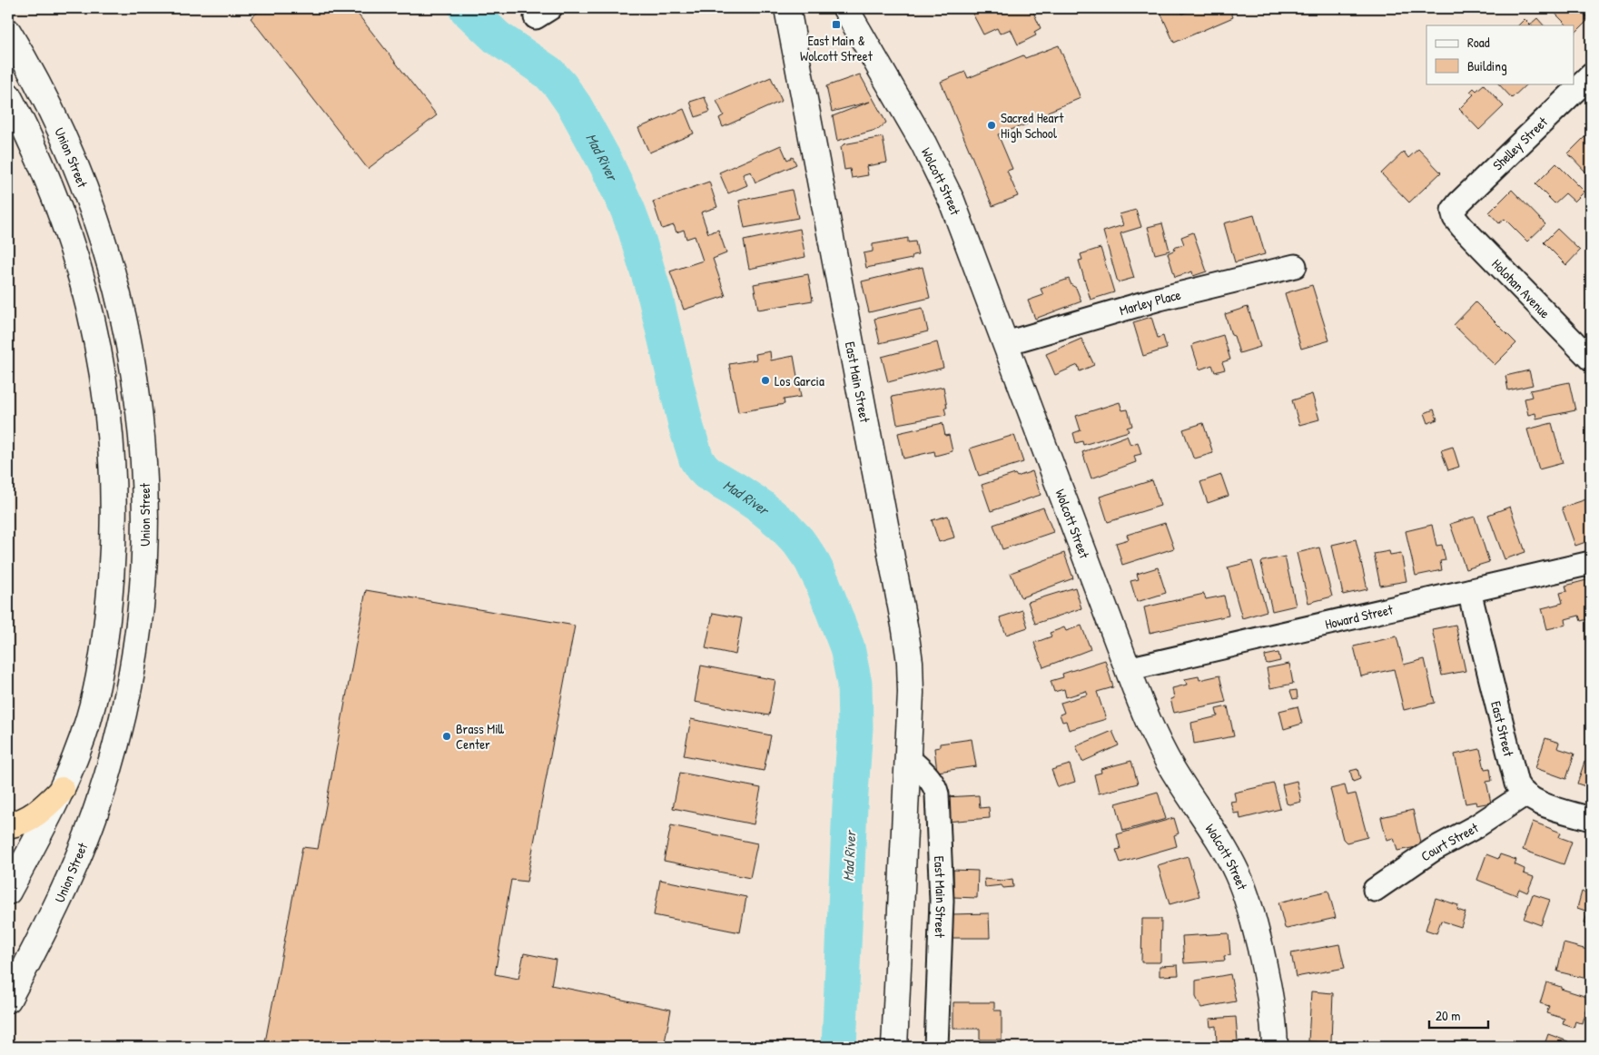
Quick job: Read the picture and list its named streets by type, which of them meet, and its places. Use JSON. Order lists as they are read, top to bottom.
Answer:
{
  "streets": {
    "main road": ["Union Street", "Wolcott Street", "East Main Street"],
    "street": [
      "Shelley Street",
      "Holohan Avenue",
      "Marley Place",
      "Howard Street",
      "East Street",
      "Court Street"
    ]
  },
  "crossings": [
    ["Shelley Street", "Holohan Avenue"],
    ["Wolcott Street", "Marley Place"],
    ["Wolcott Street", "Howard Street"],
    ["Howard Street", "East Street"],
    ["East Street", "Court Street"]
  ],
  "water": ["Mad River"],
  "places": {
    "transit": ["East Main & Wolcott Street"],
    "other": ["Sacred Heart High School", "Los Garcia", "Brass Mill Center"]
  },
  "legend": ["Road", "Building"],
  "scale_bar": "20 m"
}
